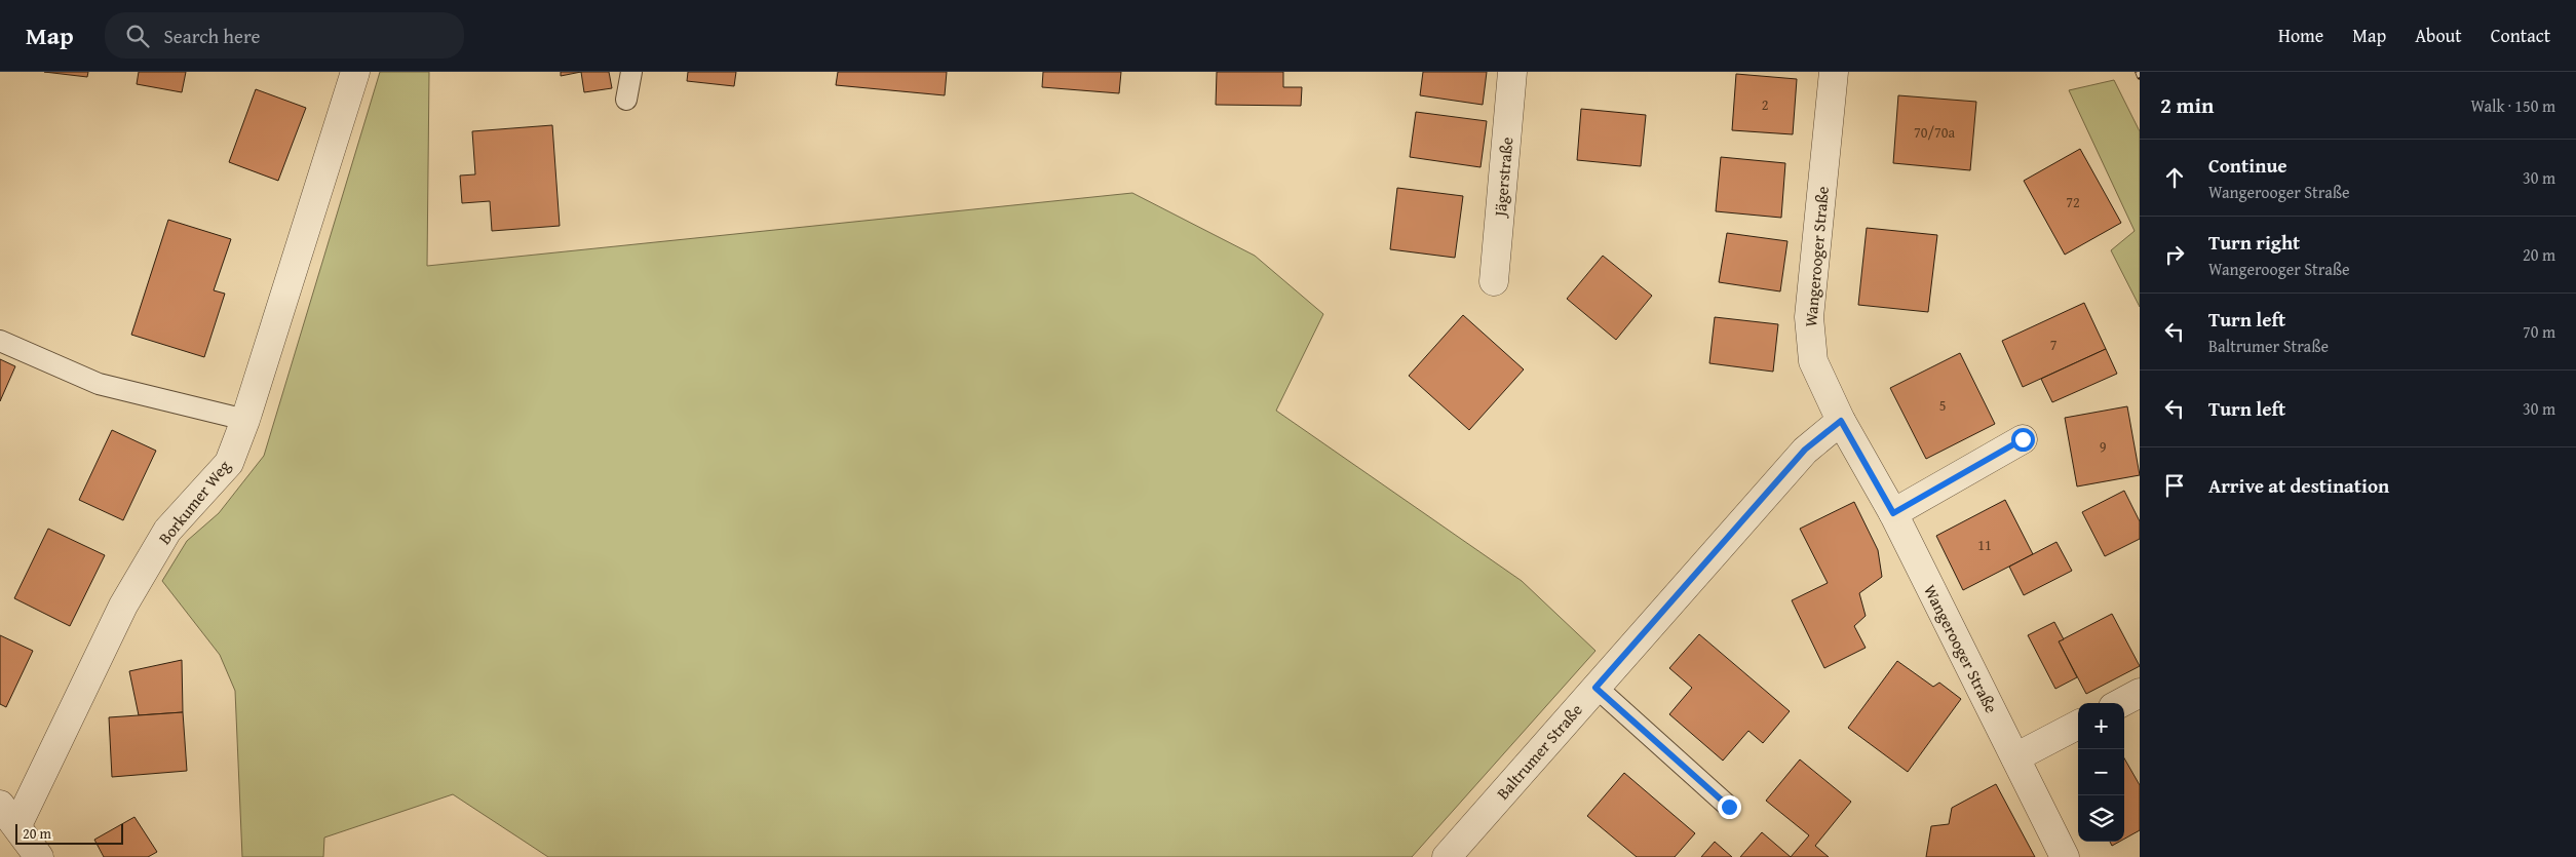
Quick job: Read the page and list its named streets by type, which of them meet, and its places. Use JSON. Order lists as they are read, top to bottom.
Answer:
{
  "streets": {
    "street": [
      "Jägerstraße",
      "Wangerooger Straße",
      "Borkumer Weg",
      "Baltrumer Straße"
    ]
  },
  "crossings": [
    ["Wangerooger Straße", "Baltrumer Straße"]
  ],
  "house_numbers": [
    "2",
    "70/70a",
    "72",
    "7",
    "5",
    "9",
    "11"
  ],
  "scale_bar": "20 m",
  "page": {
    "header": "Map",
    "search": "Search here",
    "nav": [
      "Home",
      "Map",
      "About",
      "Contact"
    ],
    "heading": ["2 min", "Walk · 150 m"],
    "list": [
      ["Continue", "Wangerooger Straße", "30 m"],
      ["Turn right", "Wangerooger Straße", "20 m"],
      ["Turn left", "Baltrumer Straße", "70 m"],
      ["Turn left", "30 m"],
      "Arrive at destination"
    ],
    "map_buttons": ["+", "−"],
    "scale": "20 m"
  }
}
